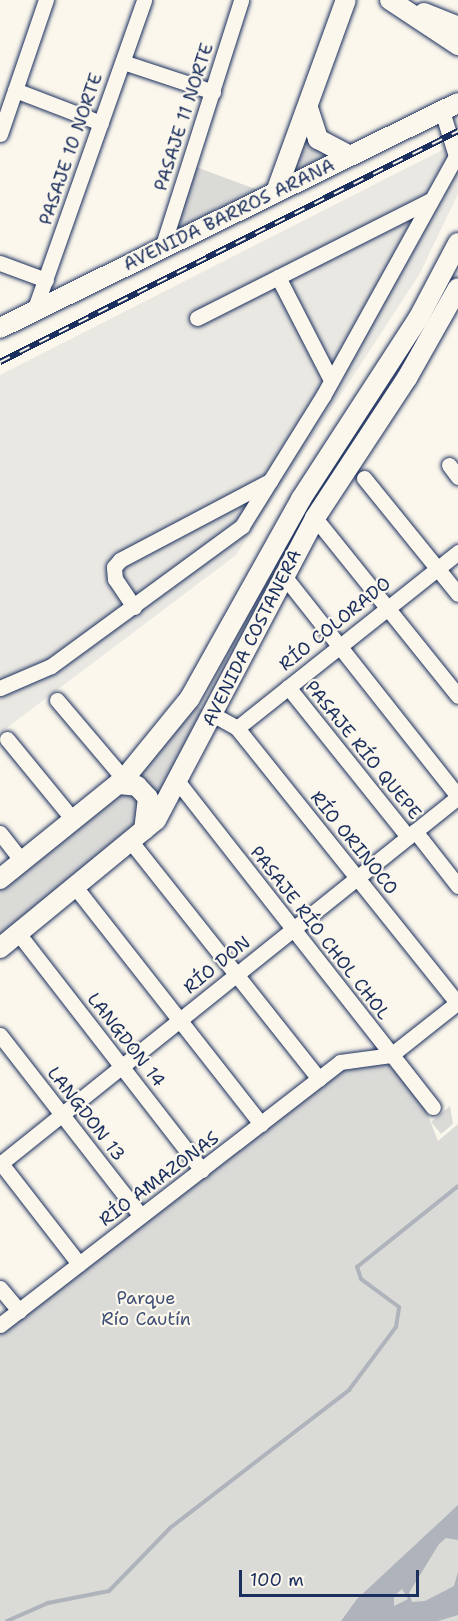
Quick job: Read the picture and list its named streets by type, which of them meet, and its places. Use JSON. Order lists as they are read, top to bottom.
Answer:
{
  "streets": {
    "main road": ["AVENIDA BARROS ARANA", "AVENIDA COSTANERA"],
    "street": [
      "PASAJE 11 NORTE",
      "PASAJE 10 NORTE",
      "RÍO COLORADO",
      "PASAJE RÍO QUEPE",
      "RÍO ORINOCO",
      "PASAJE RÍO CHOL CHOL",
      "RÍO DON",
      "LANGDON 14",
      "LANGDON 13",
      "RÍO AMAZONAS"
    ]
  },
  "crossings": [
    ["PASAJE 11 NORTE", "AVENIDA BARROS ARANA"],
    ["PASAJE 10 NORTE", "AVENIDA BARROS ARANA"],
    ["RÍO COLORADO", "PASAJE RÍO QUEPE"],
    ["RÍO COLORADO", "RÍO ORINOCO"],
    ["AVENIDA COSTANERA", "RÍO ORINOCO"],
    ["AVENIDA COSTANERA", "PASAJE RÍO CHOL CHOL"],
    ["AVENIDA COSTANERA", "LANGDON 14"],
    ["PASAJE RÍO QUEPE", "RÍO DON"],
    ["RÍO ORINOCO", "RÍO DON"],
    ["PASAJE RÍO CHOL CHOL", "RÍO DON"],
    ["PASAJE RÍO CHOL CHOL", "RÍO AMAZONAS"],
    ["RÍO DON", "LANGDON 14"],
    ["RÍO DON", "LANGDON 13"],
    ["LANGDON 14", "RÍO AMAZONAS"],
    ["LANGDON 13", "RÍO AMAZONAS"]
  ],
  "parks": ["Parque Río Cautín"],
  "scale_bar": "100 m"
}
